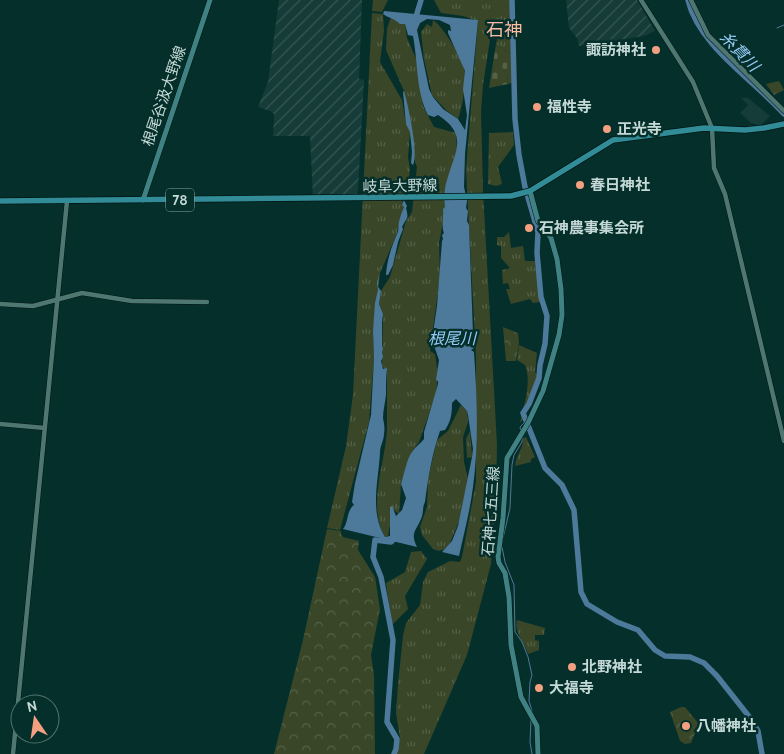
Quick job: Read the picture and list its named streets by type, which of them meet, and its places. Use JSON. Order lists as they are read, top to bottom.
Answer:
{
  "streets": {
    "main road": [
      "根尾谷汲大野線",
      "岐阜大野線",
      "78",
      "石神七五三線"
    ]
  },
  "crossings": [
    ["根尾谷汲大野線", "岐阜大野線"],
    ["岐阜大野線", "石神七五三線"]
  ],
  "districts": ["石神"],
  "water": ["糸貫川", "根尾川"],
  "places": [
    "諏訪神社",
    "福性寺",
    "正光寺",
    "春日神社",
    "石神農事集会所",
    "北野神社",
    "大福寺",
    "八幡神社"
  ],
  "north": "top"
}
